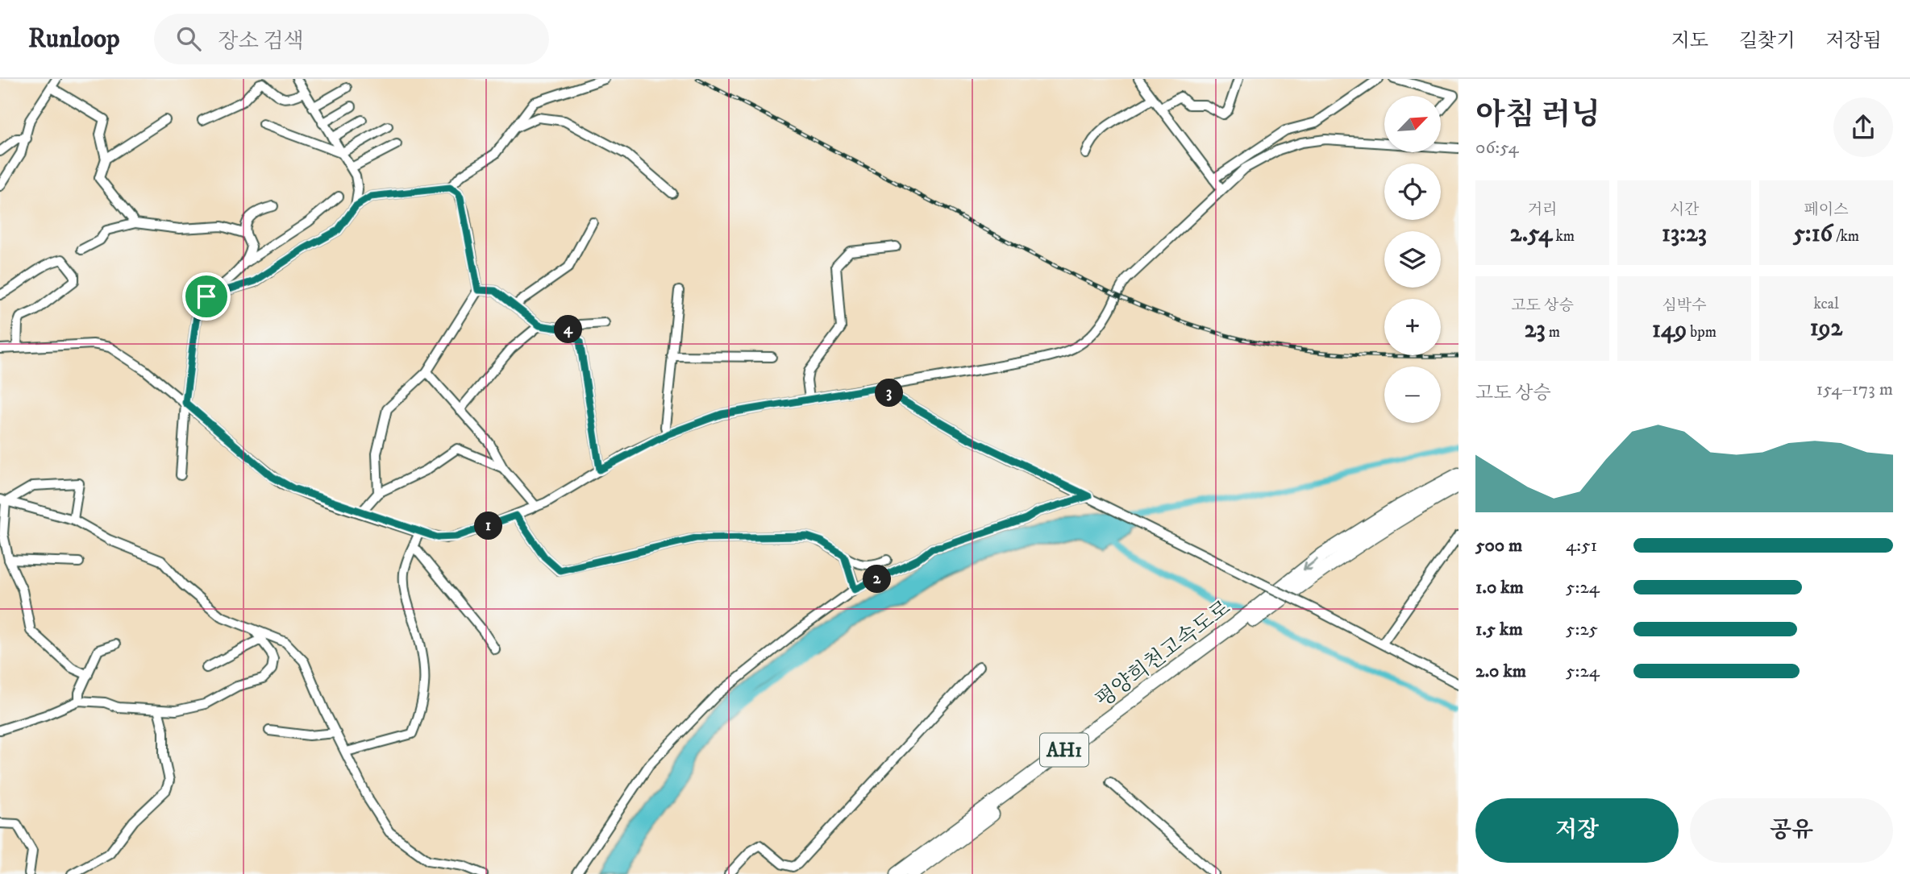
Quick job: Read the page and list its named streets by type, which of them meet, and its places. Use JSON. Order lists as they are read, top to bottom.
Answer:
{
  "streets": {
    "highway": ["평양희천고속도로", "AH1"]
  },
  "north": "top right",
  "page": {
    "header": "Runloop",
    "search": "장소 검색",
    "nav": ["지도", "길찾기", "저장됨"],
    "heading": ["아침 러닝", "06:54"],
    "map_buttons": ["+", "−"],
    "stats": [
      ["거리", "2.54 km"],
      ["시간", "13:23"],
      ["페이스", "5:16 /km"],
      ["고도 상승", "23 m"],
      ["심박수", "149 bpm"],
      ["kcal", "192"]
    ],
    "pins": [
      "4",
      "3",
      "1",
      "2"
    ],
    "chart": ["고도 상승", "154–173 m"],
    "list": [
      {
        "name": "500 m",
        "note": "4:51"
      },
      {
        "name": "1.0 km",
        "note": "5:24"
      },
      {
        "name": "1.5 km",
        "note": "5:25"
      },
      {
        "name": "2.0 km",
        "note": "5:24"
      }
    ],
    "buttons": ["저장", "공유"]
  }
}
